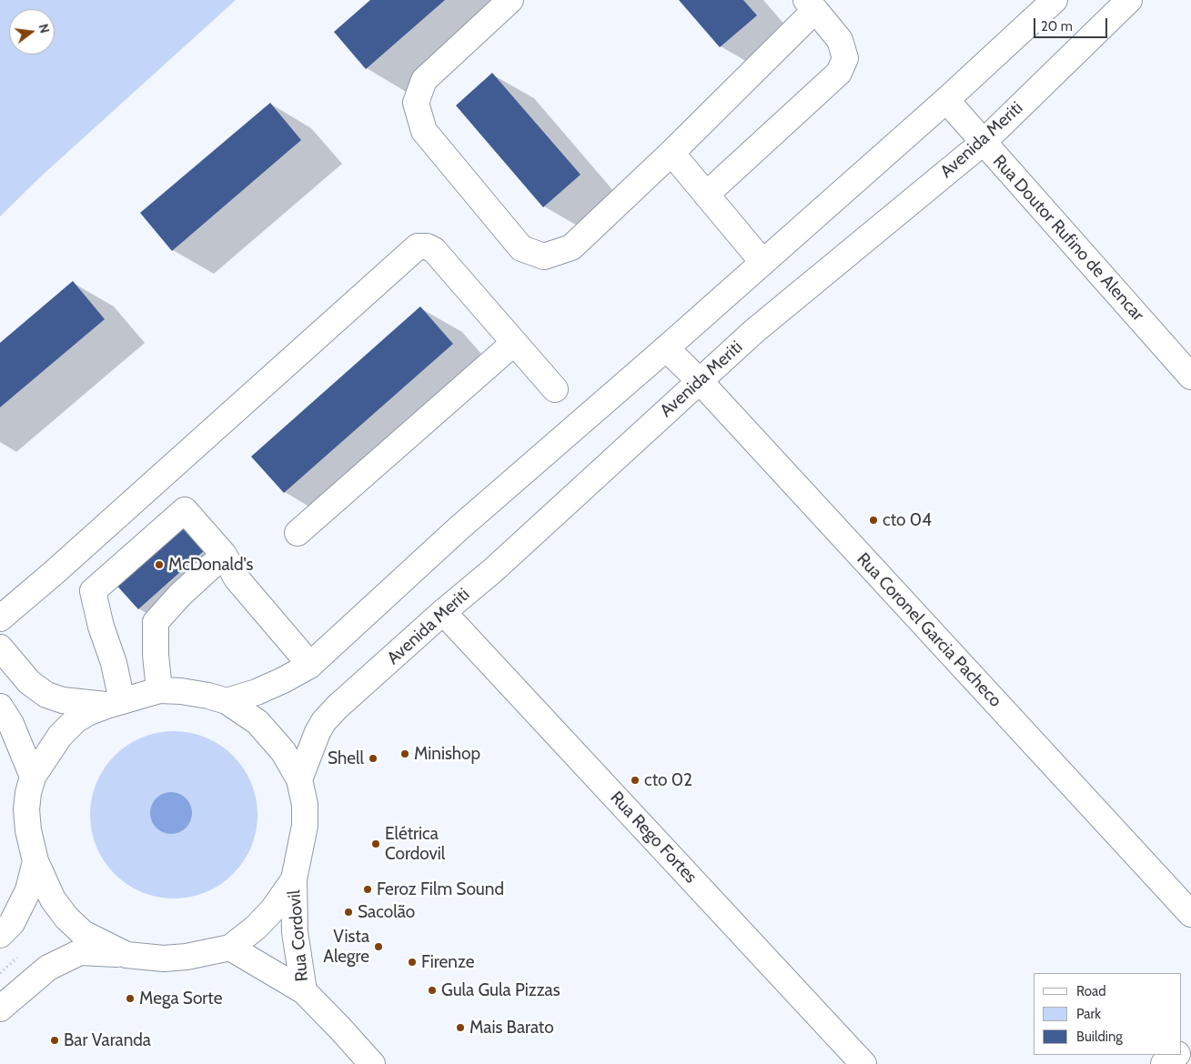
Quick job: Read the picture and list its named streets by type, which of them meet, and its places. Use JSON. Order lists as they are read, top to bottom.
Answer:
{
  "streets": {
    "street": [
      "Avenida Meriti",
      "Rua Doutor Rufino de Alencar",
      "Rua Coronel Garcia Pacheco",
      "Rua Rego Fortes",
      "Rua Cordovil"
    ]
  },
  "crossings": [
    ["Avenida Meriti", "Rua Doutor Rufino de Alencar"],
    ["Avenida Meriti", "Rua Coronel Garcia Pacheco"],
    ["Avenida Meriti", "Rua Rego Fortes"]
  ],
  "places": [
    "cto 04",
    "McDonald's",
    "Minishop",
    "Shell",
    "cto 02",
    "Elétrica Cordovil",
    "Feroz Film Sound",
    "Sacolão",
    "Vista Alegre",
    "Firenze",
    "Gula Gula Pizzas",
    "Mega Sorte",
    "Mais Barato",
    "Bar Varanda"
  ],
  "legend": ["Road", "Park", "Building"],
  "scale_bar": "20 m",
  "north": "right"
}
